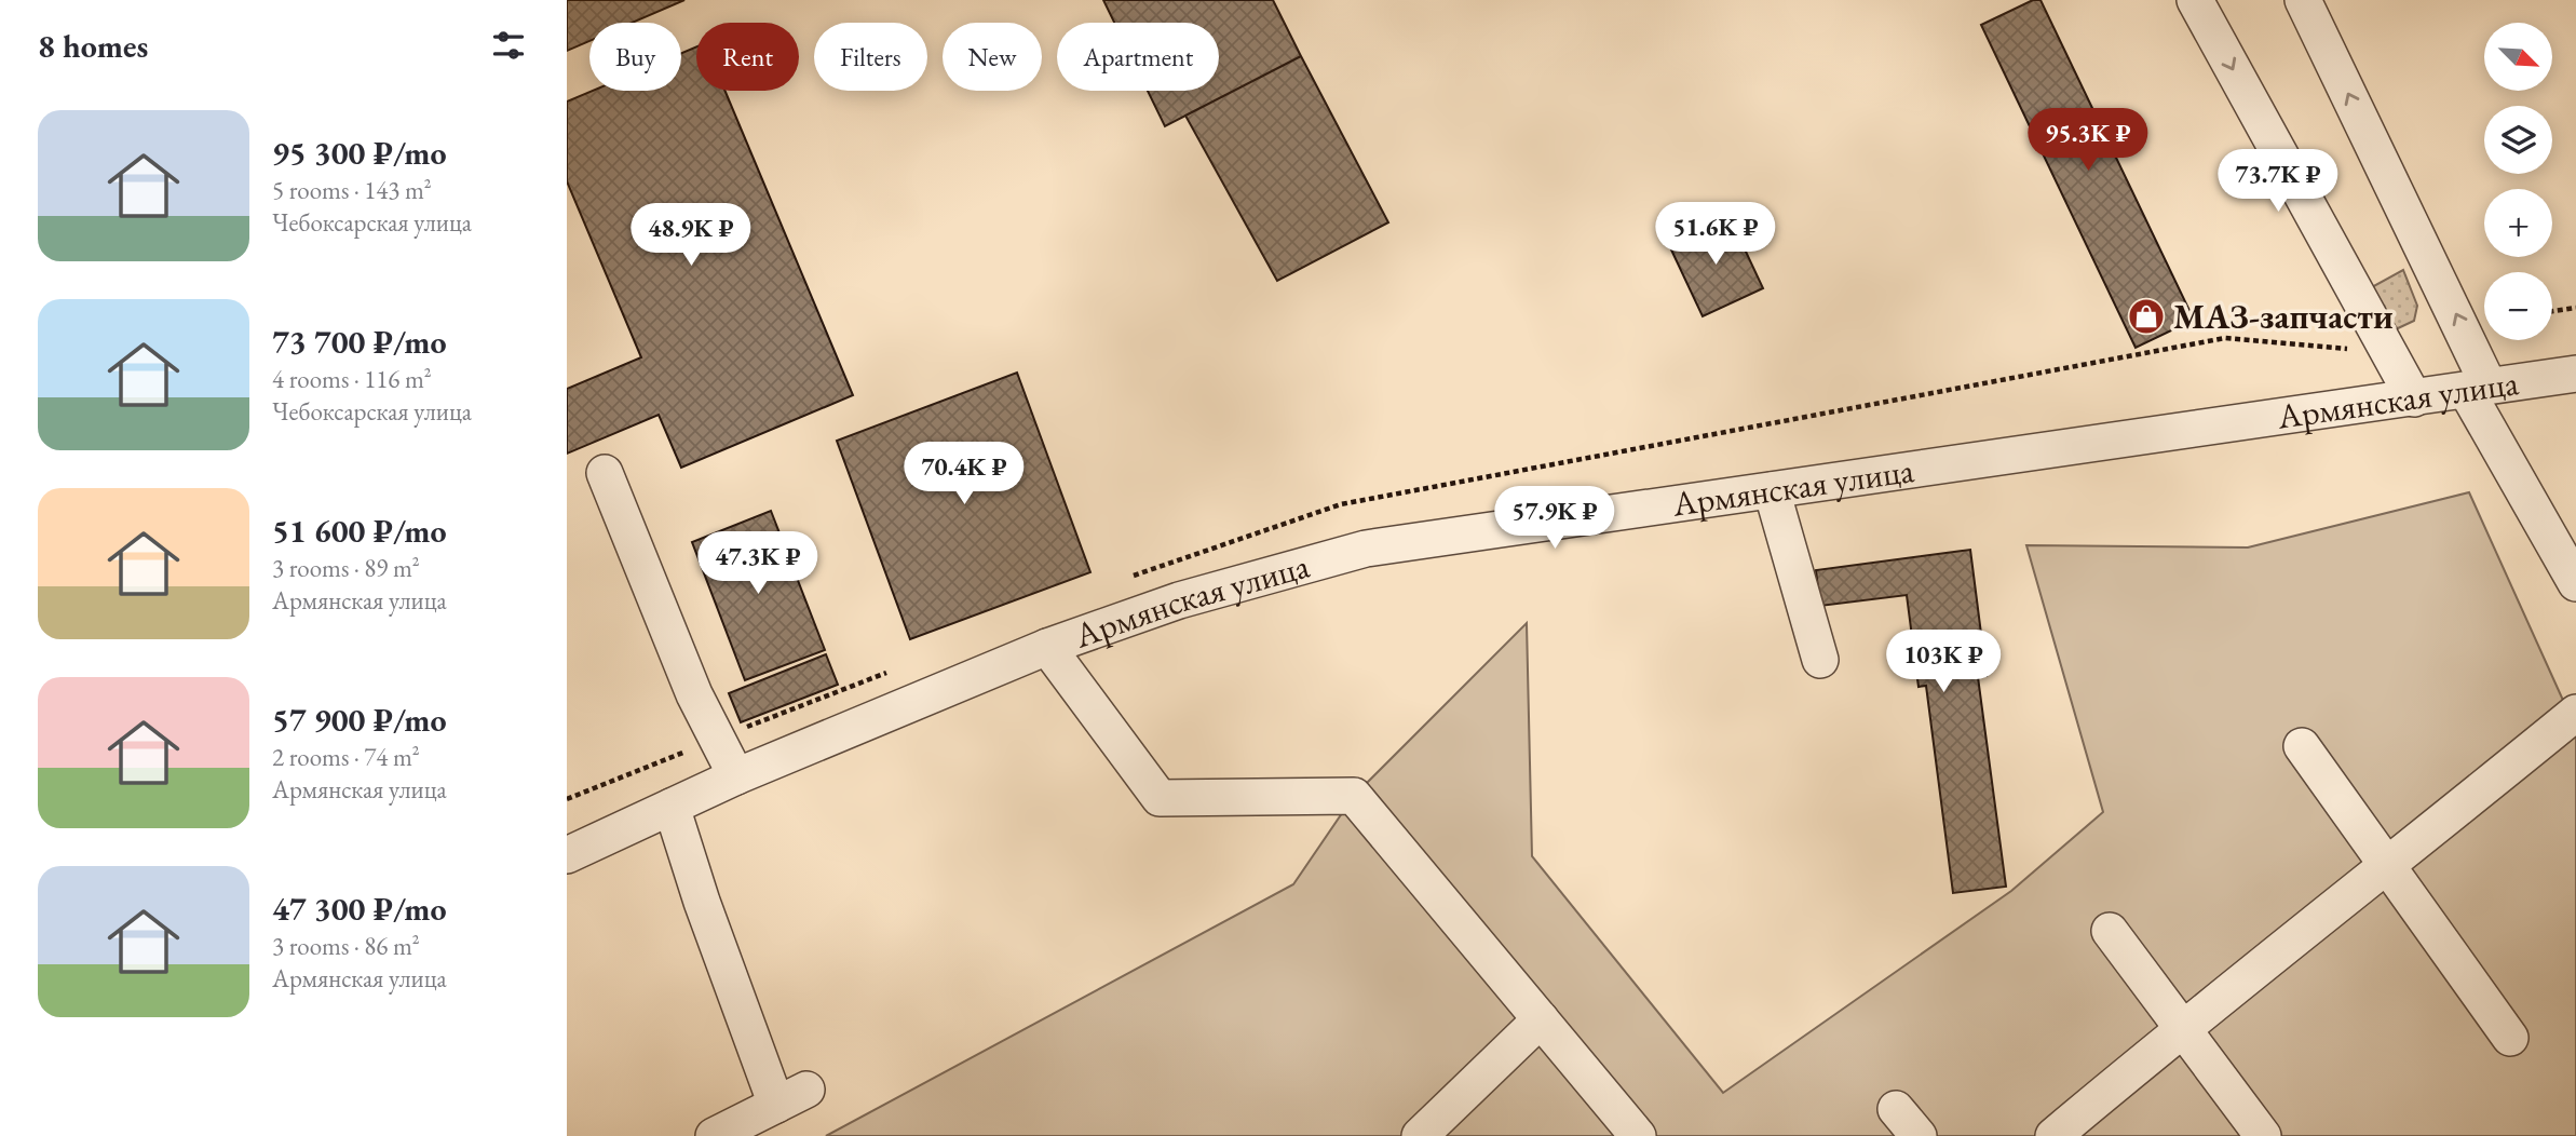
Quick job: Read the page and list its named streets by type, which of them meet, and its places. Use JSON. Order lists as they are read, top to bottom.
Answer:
{
  "streets": {
    "street": ["Армянская улица"]
  },
  "places": {
    "shop": ["МАЗ-запчасти"]
  },
  "north": "bottom right",
  "page": {
    "heading": "8 homes",
    "map_buttons": ["+", "−"],
    "chip": [
      "Buy",
      "Rent",
      "Filters",
      "New",
      "Apartment"
    ],
    "list": [
      {
        "name": "95 300 ₽/mo",
        "note": "5 rooms · 143 m² · Чебоксарская улица"
      },
      {
        "name": "73 700 ₽/mo",
        "note": "4 rooms · 116 m² · Чебоксарская улица"
      },
      {
        "name": "51 600 ₽/mo",
        "note": "3 rooms · 89 m² · Армянская улица"
      },
      {
        "name": "57 900 ₽/mo",
        "note": "2 rooms · 74 m² · Армянская улица"
      },
      {
        "name": "47 300 ₽/mo",
        "note": "3 rooms · 86 m² · Армянская улица"
      }
    ],
    "price": [
      "95.3K ₽",
      "73.7K ₽",
      "51.6K ₽",
      "48.9K ₽",
      "70.4K ₽",
      "57.9K ₽",
      "47.3K ₽",
      "103K ₽"
    ]
  }
}
